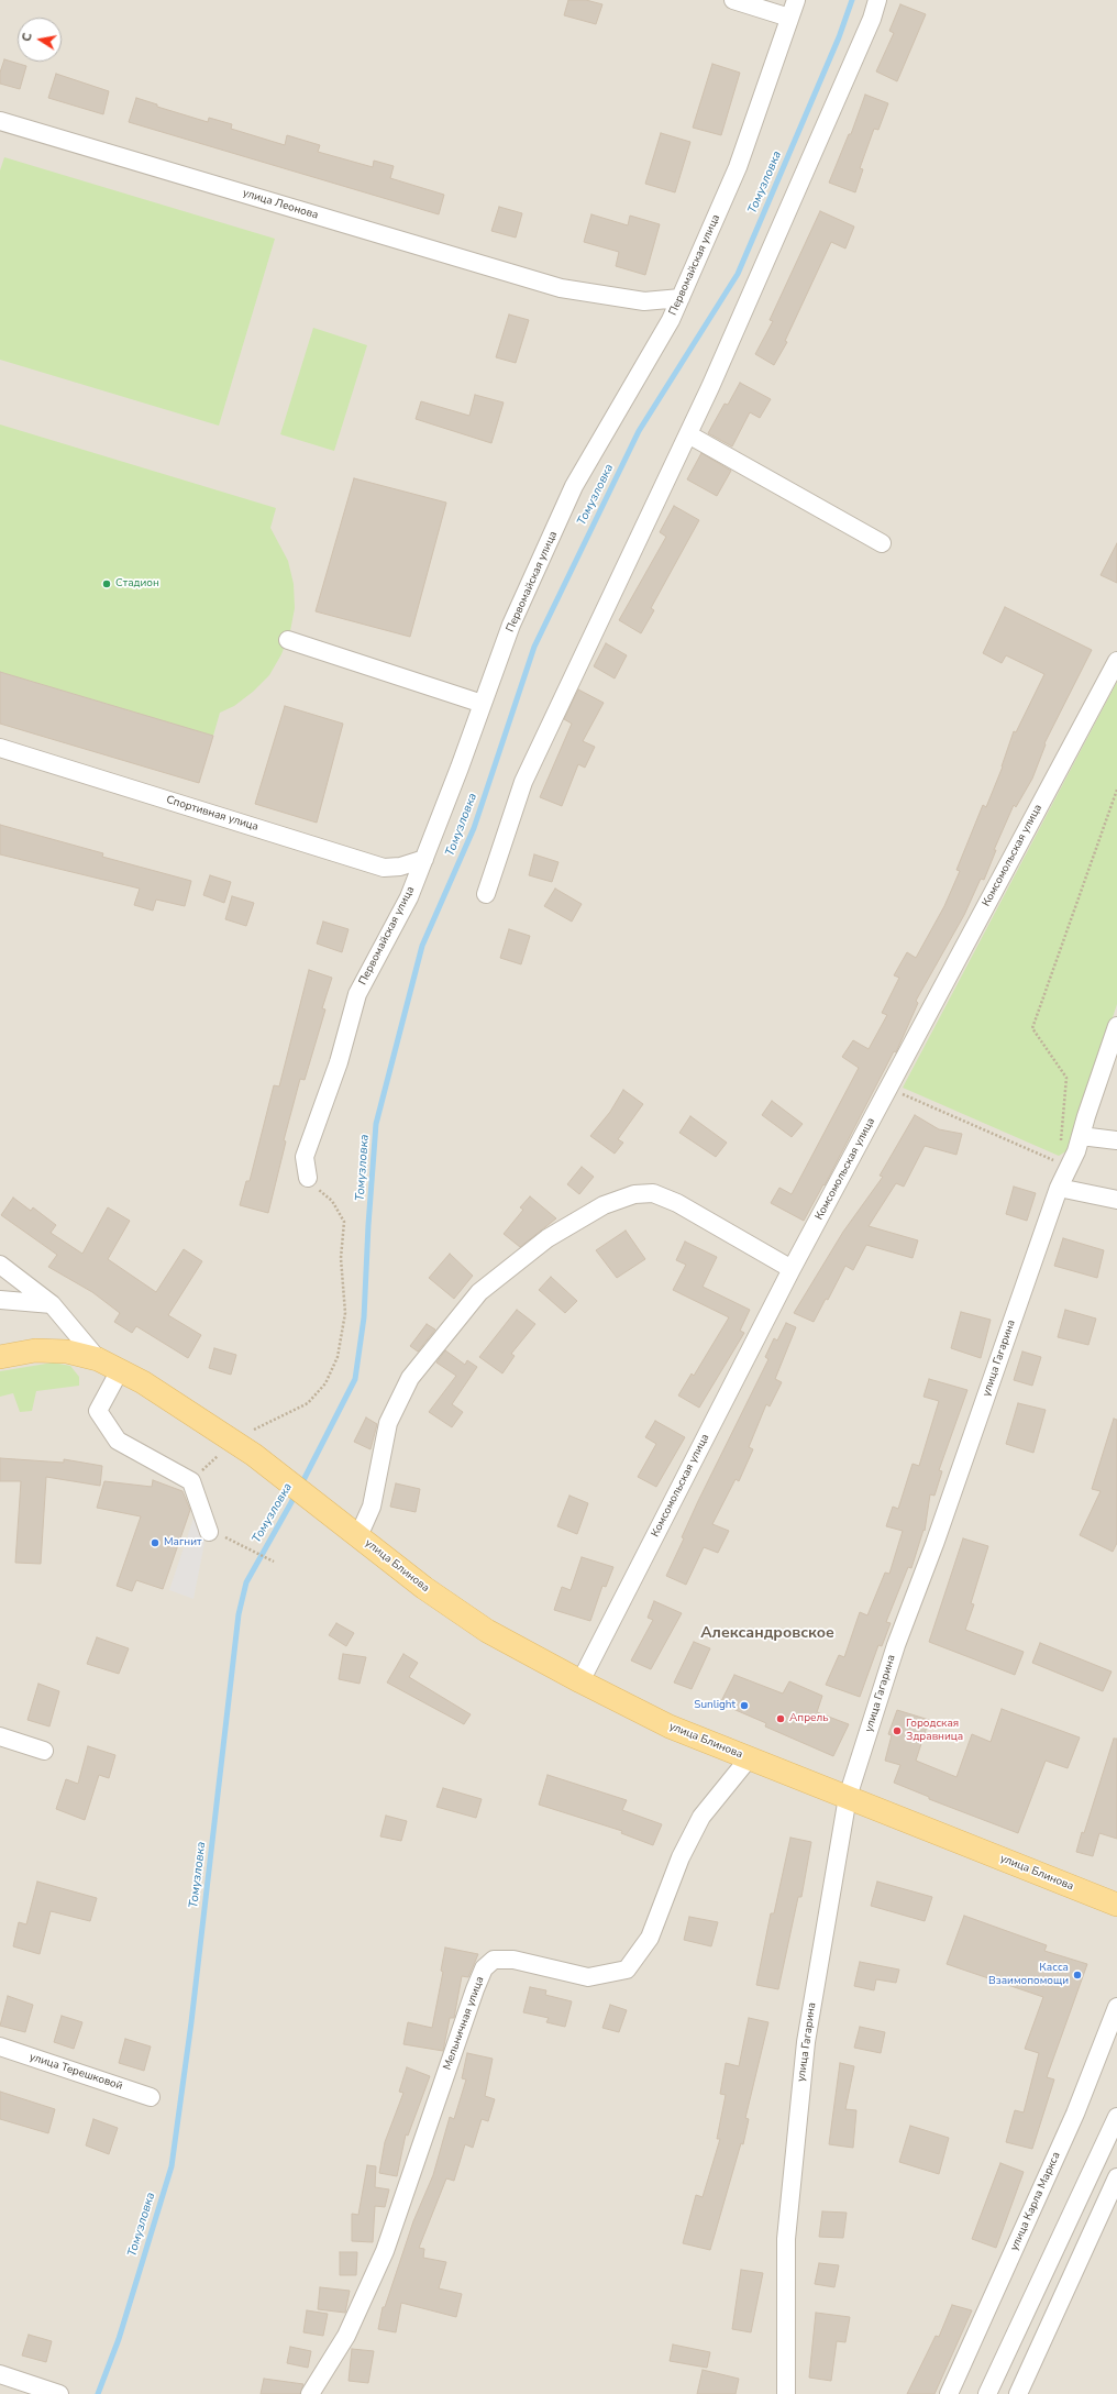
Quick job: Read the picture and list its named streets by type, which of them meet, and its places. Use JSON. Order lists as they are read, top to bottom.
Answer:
{
  "streets": {
    "main road": ["улица Блинова"],
    "street": [
      "улица Леонова",
      "Первомайская улица",
      "Спортивная улица",
      "Комсомольская улица",
      "улица Гагарина",
      "Мельничная улица",
      "улица Терешковой",
      "улица Карла Маркса"
    ]
  },
  "crossings": [
    ["улица Леонова", "Первомайская улица"],
    ["Первомайская улица", "Спортивная улица"],
    ["Комсомольская улица", "улица Блинова"],
    ["улица Гагарина", "улица Блинова"],
    ["улица Блинова", "Мельничная улица"]
  ],
  "districts": ["Александровское"],
  "water": ["Томузловка"],
  "places": [
    "Стадион",
    "Магнит",
    "Sunlight",
    "Апрель",
    "Городская Здравница",
    "Касса Взаимопомощи"
  ],
  "north": "left"
}
